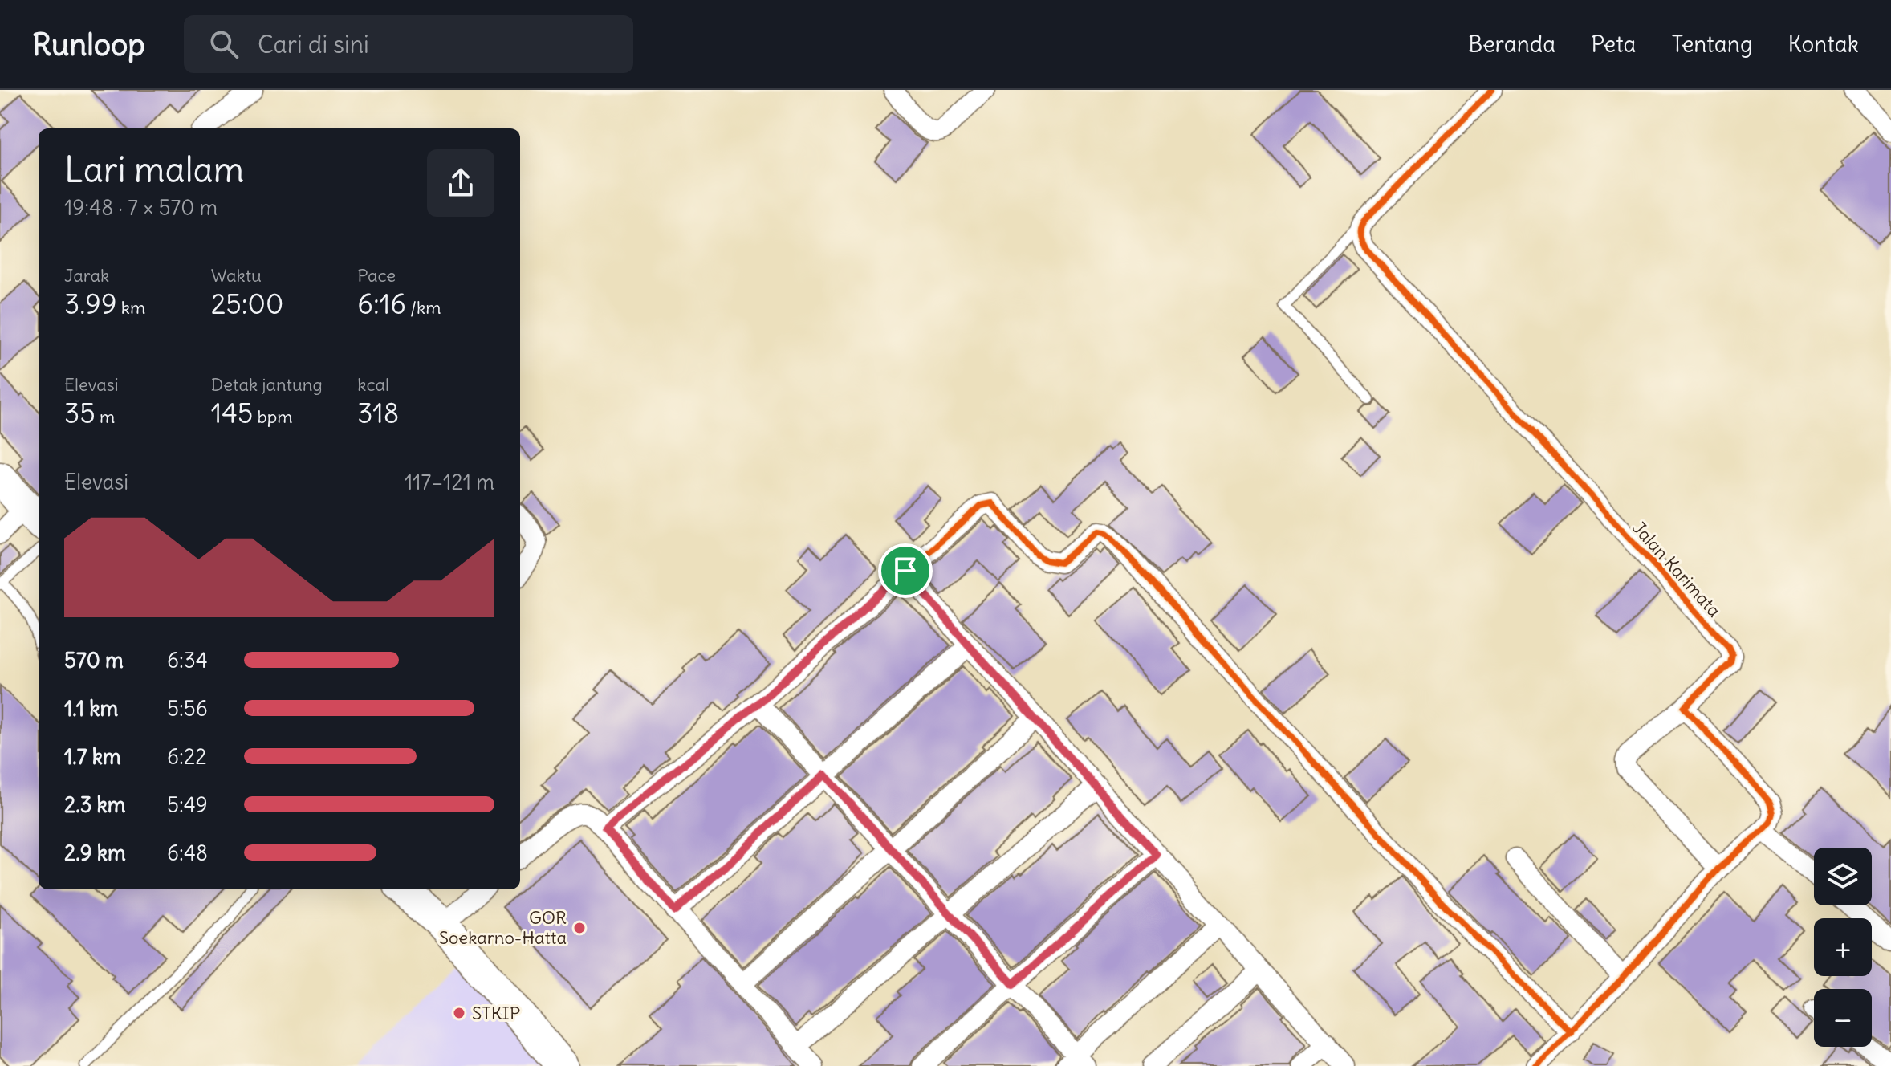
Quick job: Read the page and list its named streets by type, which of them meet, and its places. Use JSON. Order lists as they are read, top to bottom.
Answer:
{
  "streets": {
    "street": ["Jalan Karimata"]
  },
  "places": ["GOR Soekarno-Hatta", "STKIP"],
  "page": {
    "header": "Runloop",
    "search": "Cari di sini",
    "nav": [
      "Beranda",
      "Peta",
      "Tentang",
      "Kontak"
    ],
    "heading": ["Lari malam", "19:48 · 7 × 570 m"],
    "stats": [
      ["Jarak", "3.99 km"],
      ["Waktu", "25:00"],
      ["Pace", "6:16 /km"],
      ["Elevasi", "35 m"],
      ["Detak jantung", "145 bpm"],
      ["kcal", "318"]
    ],
    "chart": ["Elevasi", "117–121 m"],
    "list": [
      {
        "name": "570 m",
        "note": "6:34"
      },
      {
        "name": "1.1 km",
        "note": "5:56"
      },
      {
        "name": "1.7 km",
        "note": "6:22"
      },
      {
        "name": "2.3 km",
        "note": "5:49"
      },
      {
        "name": "2.9 km",
        "note": "6:48"
      }
    ],
    "map_buttons": ["+", "−"]
  }
}
